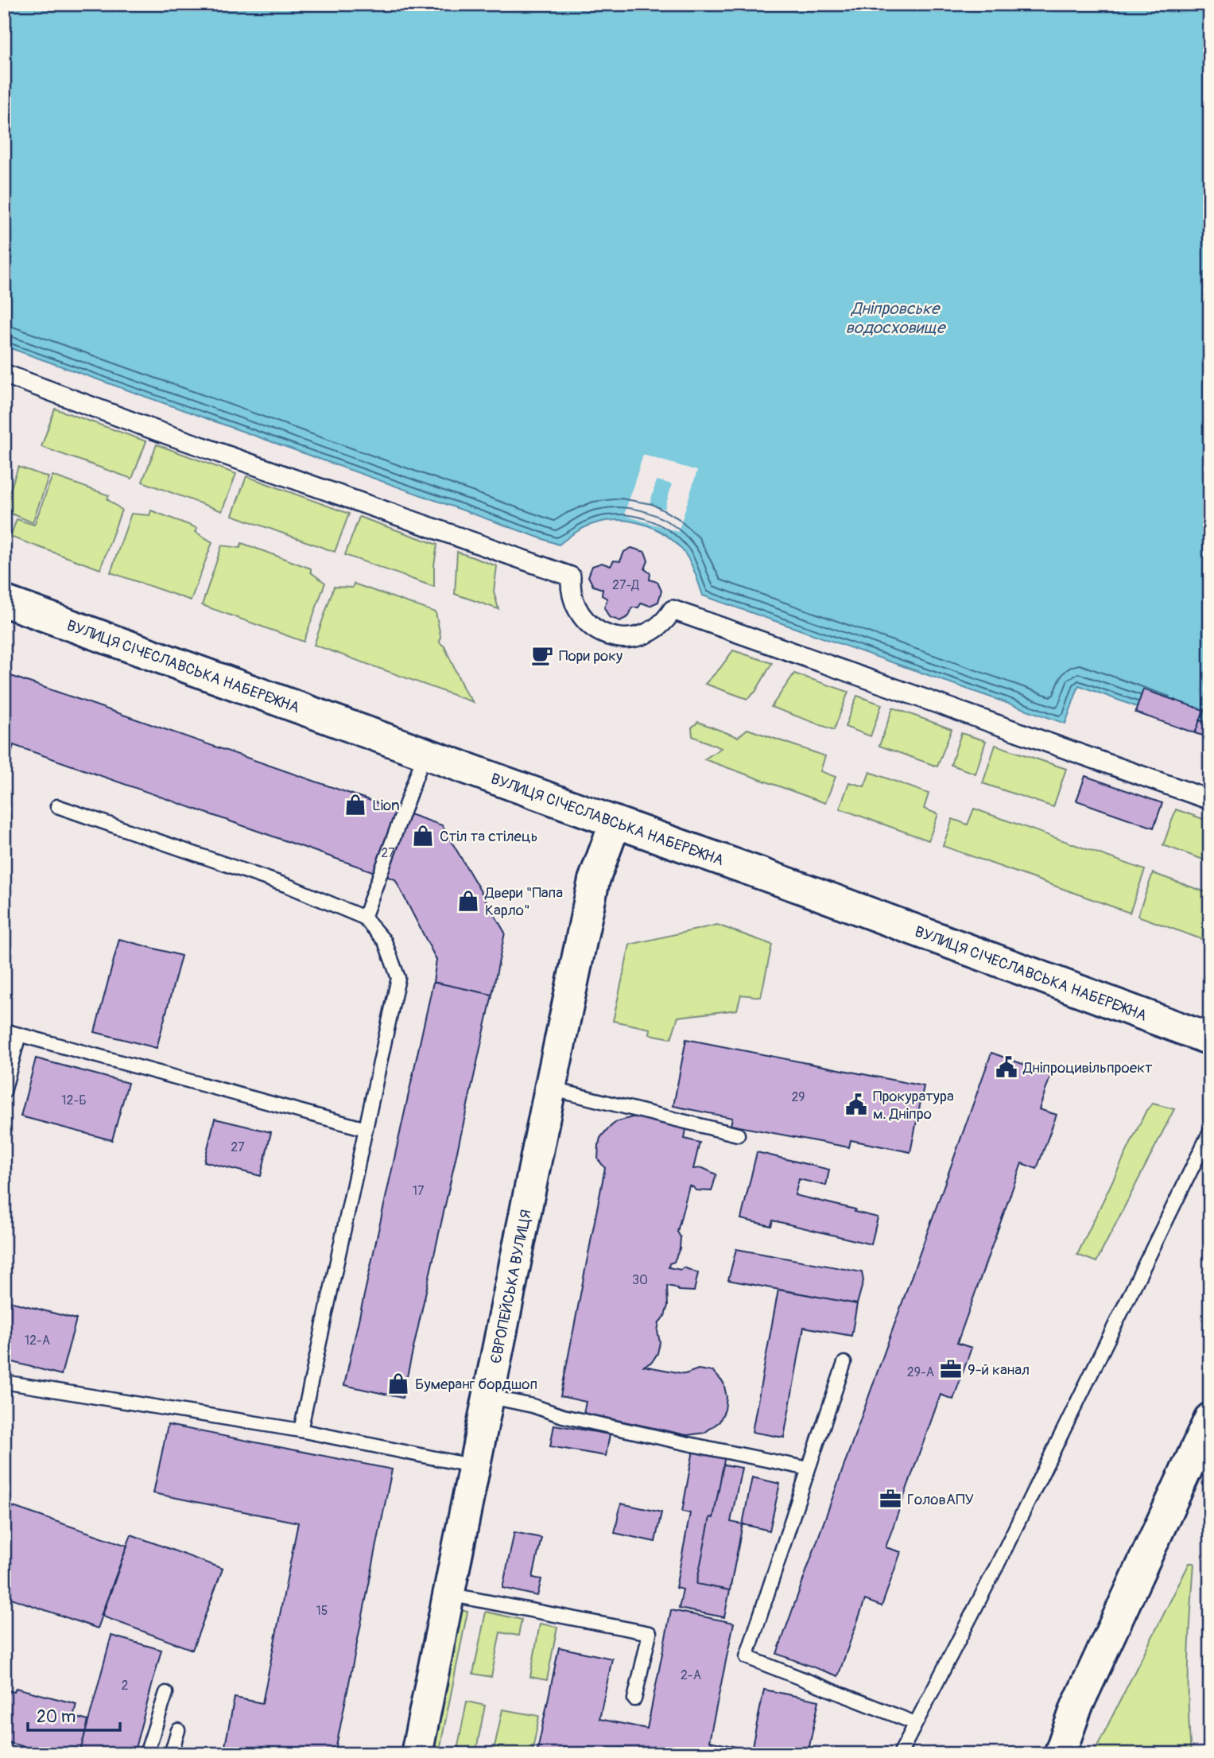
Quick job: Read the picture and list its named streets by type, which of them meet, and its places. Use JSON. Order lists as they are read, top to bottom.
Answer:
{
  "streets": {
    "main road": ["ВУЛИЦЯ СІЧЕСЛАВСЬКА НАБЕРЕЖНА", "ЄВРОПЕЙСЬКА ВУЛИЦЯ"]
  },
  "crossings": [
    ["ВУЛИЦЯ СІЧЕСЛАВСЬКА НАБЕРЕЖНА", "ЄВРОПЕЙСЬКА ВУЛИЦЯ"]
  ],
  "water": ["Дніпровське водосховище"],
  "places": {
    "cafe": ["Пори року"],
    "shop": [
      "Lion",
      "Стіл та стілець",
      "Двери \"Папа Карло\"",
      "Бумеранг бордшоп"
    ],
    "public building": ["Дніпроцивільпроект", "Прокуратура м. Дніпро"],
    "office": ["9-й канал", "ГоловАПУ"]
  },
  "house_numbers": [
    "27-Д",
    "27",
    "29",
    "12-Б",
    "27",
    "17",
    "30",
    "12-А",
    "29-А",
    "15",
    "2-А",
    "2"
  ],
  "scale_bar": "20 m"
}
